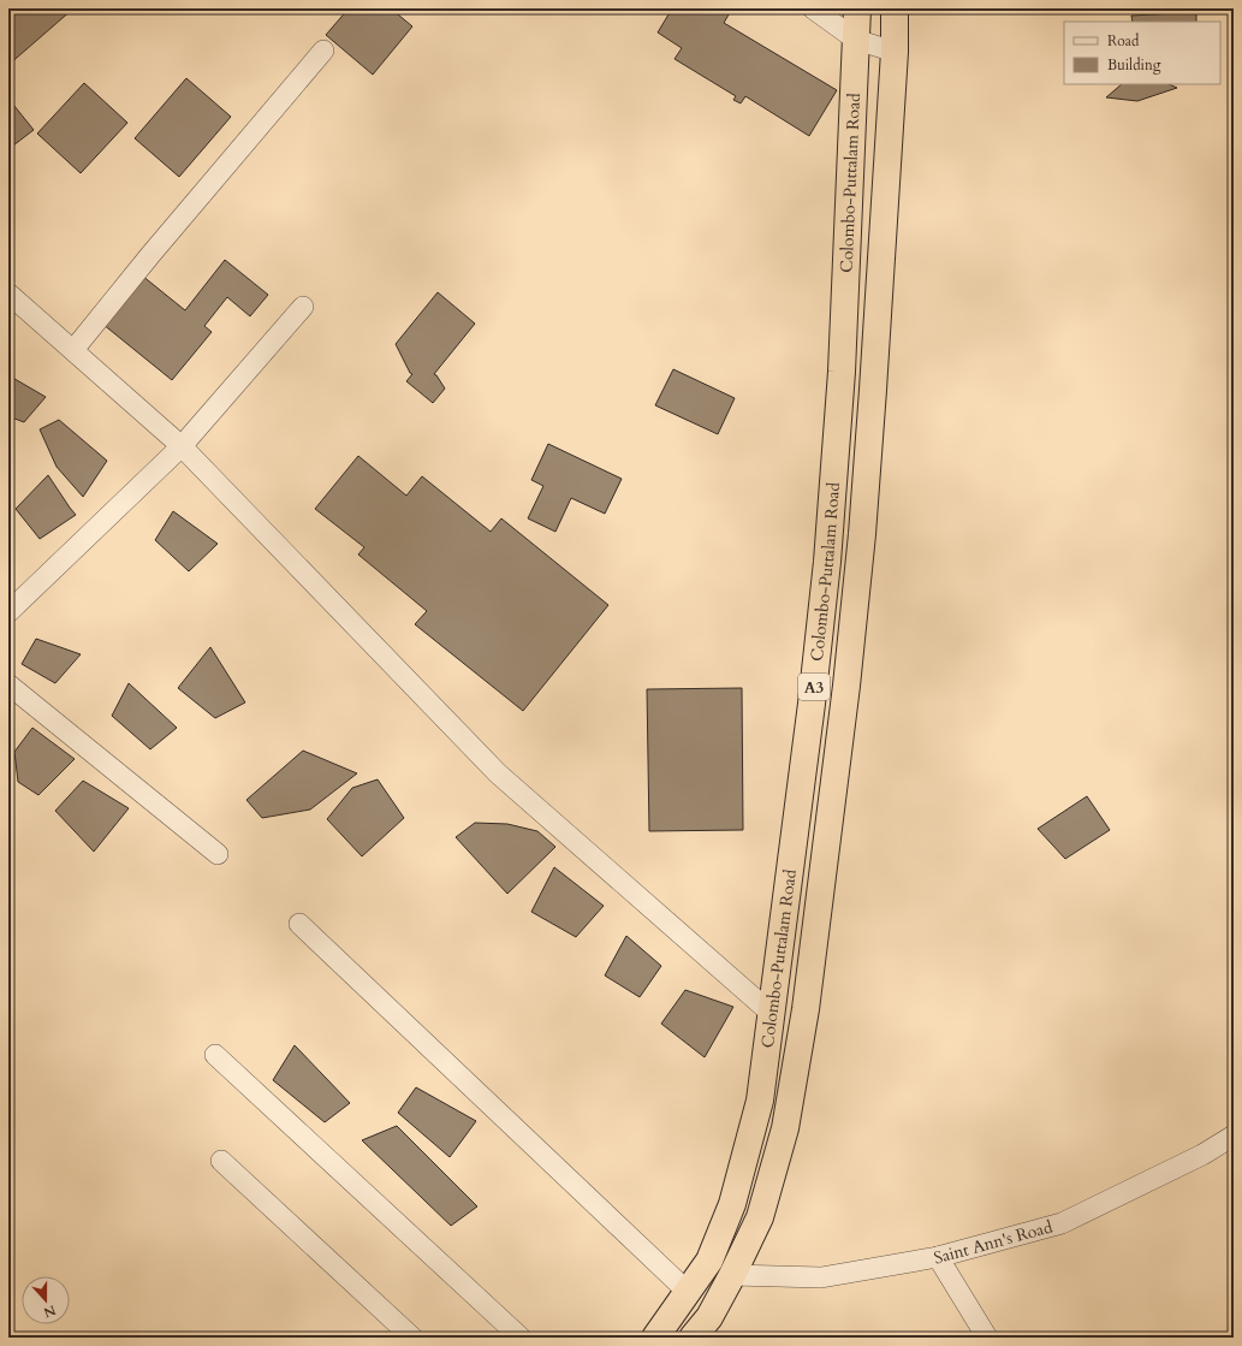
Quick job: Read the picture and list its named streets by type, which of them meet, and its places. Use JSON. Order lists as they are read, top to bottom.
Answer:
{
  "streets": {
    "highway": ["Colombo-Puttalam Road", "A3"],
    "street": ["Saint Ann's Road"]
  },
  "crossings": [
    ["Colombo-Puttalam Road", "Saint Ann's Road"]
  ],
  "legend": ["Road", "Building"],
  "north": "bottom"
}
